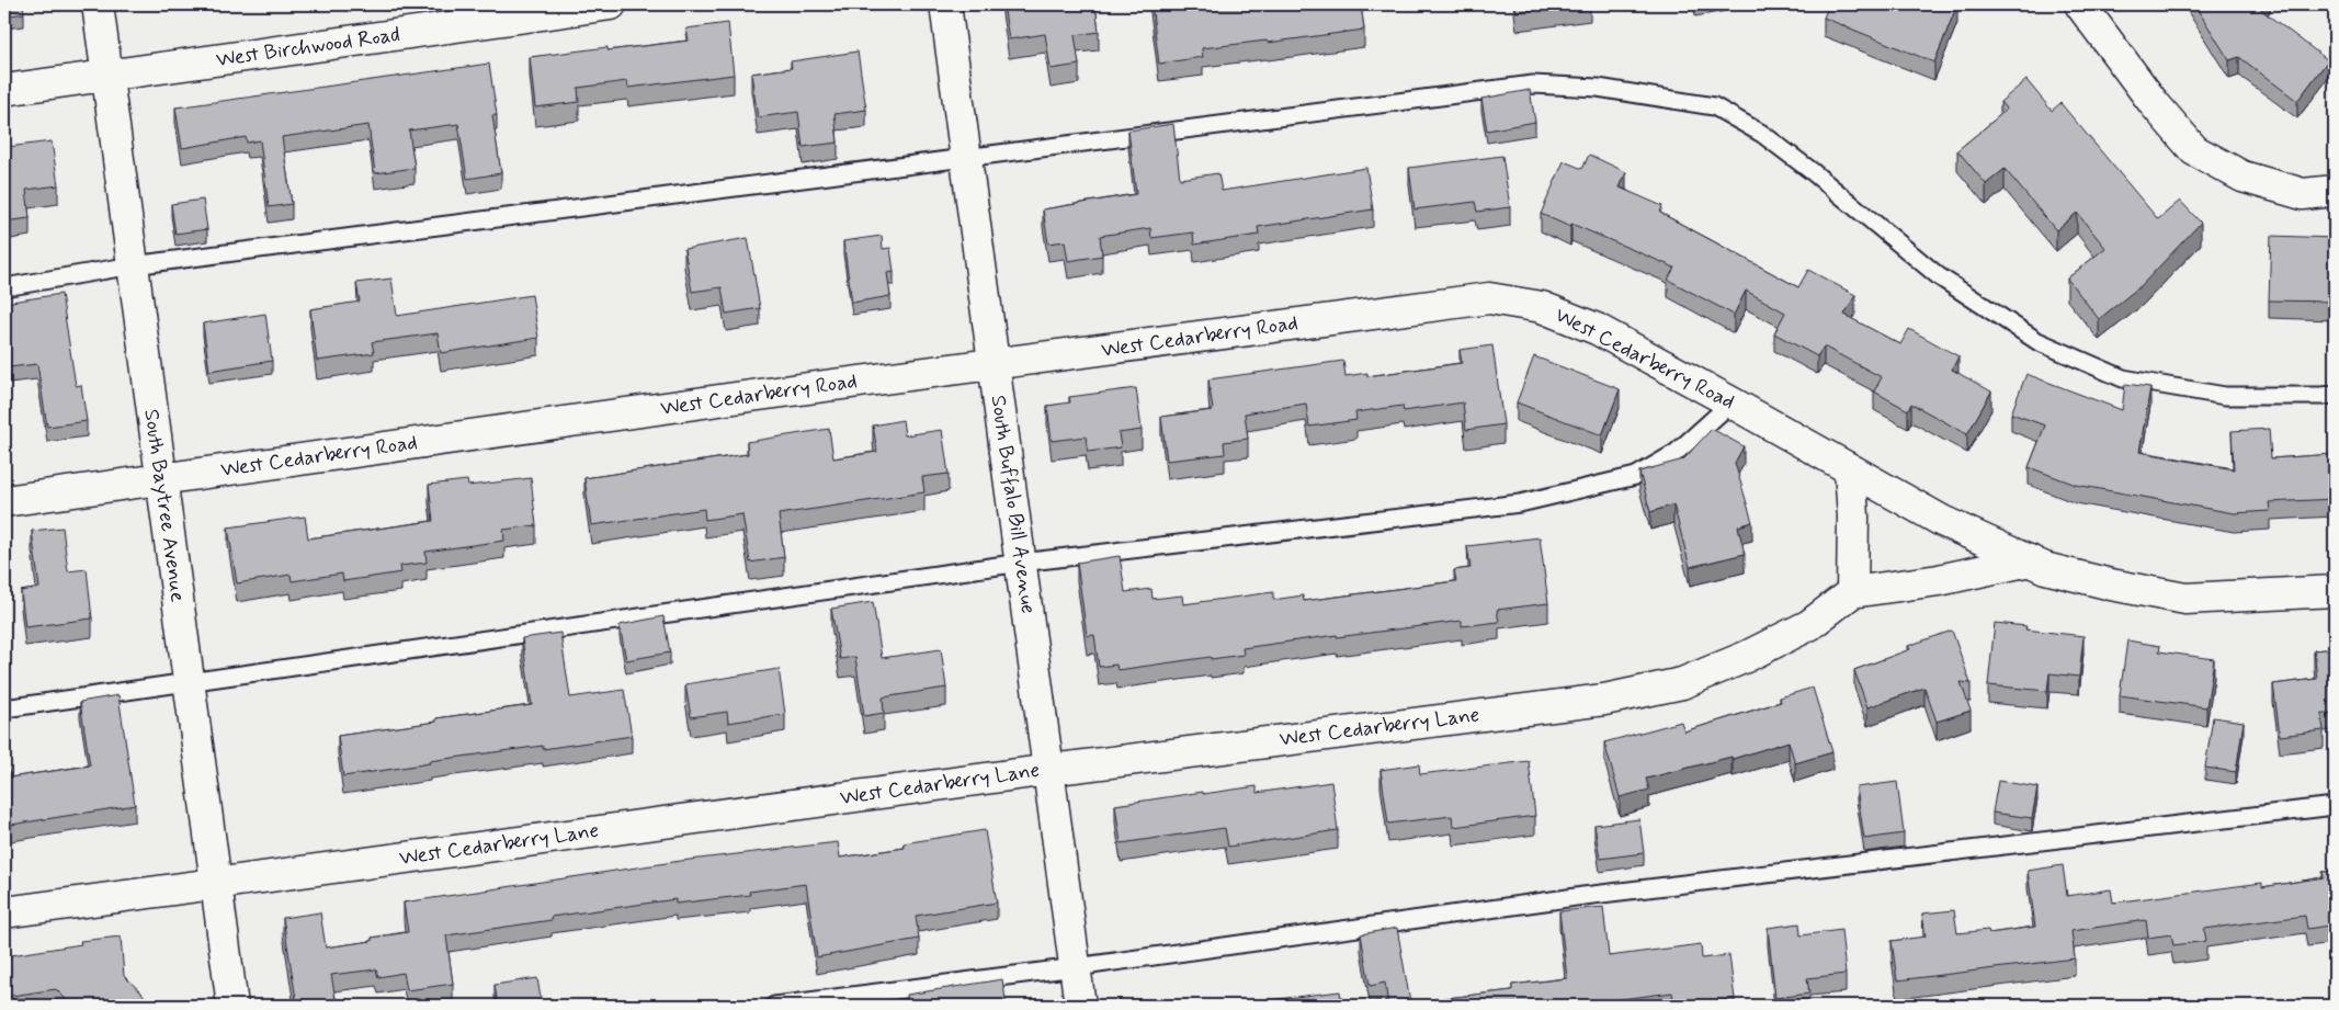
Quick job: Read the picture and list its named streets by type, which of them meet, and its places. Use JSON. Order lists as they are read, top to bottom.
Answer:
{
  "streets": {
    "street": [
      "West Birchwood Road",
      "West Cedarberry Road",
      "South Buffalo Bill Avenue",
      "South Baytree Avenue",
      "West Cedarberry Lane"
    ]
  },
  "crossings": [
    ["West Birchwood Road", "South Baytree Avenue"],
    ["West Cedarberry Road", "South Buffalo Bill Avenue"],
    ["West Cedarberry Road", "South Baytree Avenue"],
    ["West Cedarberry Road", "West Cedarberry Lane"],
    ["South Buffalo Bill Avenue", "West Cedarberry Lane"],
    ["South Baytree Avenue", "West Cedarberry Lane"]
  ]
}
